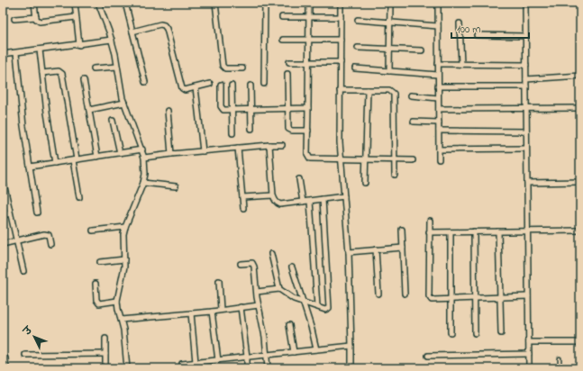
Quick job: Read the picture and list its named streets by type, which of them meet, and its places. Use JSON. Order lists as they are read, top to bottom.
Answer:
{
  "scale_bar": "100 m",
  "north": "top left"
}
